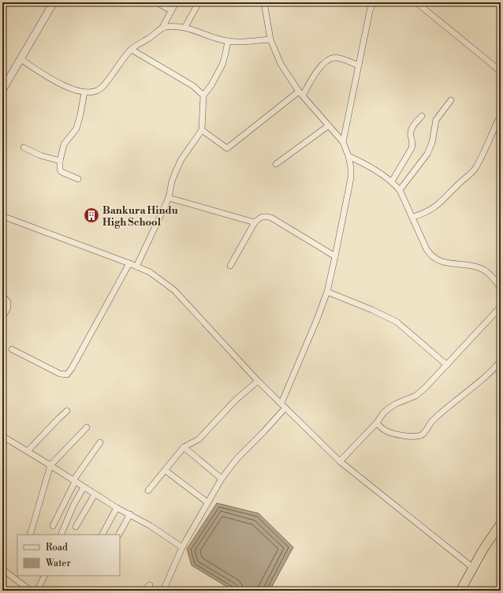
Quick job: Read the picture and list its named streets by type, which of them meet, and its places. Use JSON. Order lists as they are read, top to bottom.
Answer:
{
  "places": {
    "building": ["Bankura Hindu High School"]
  },
  "legend": ["Road", "Water"]
}
